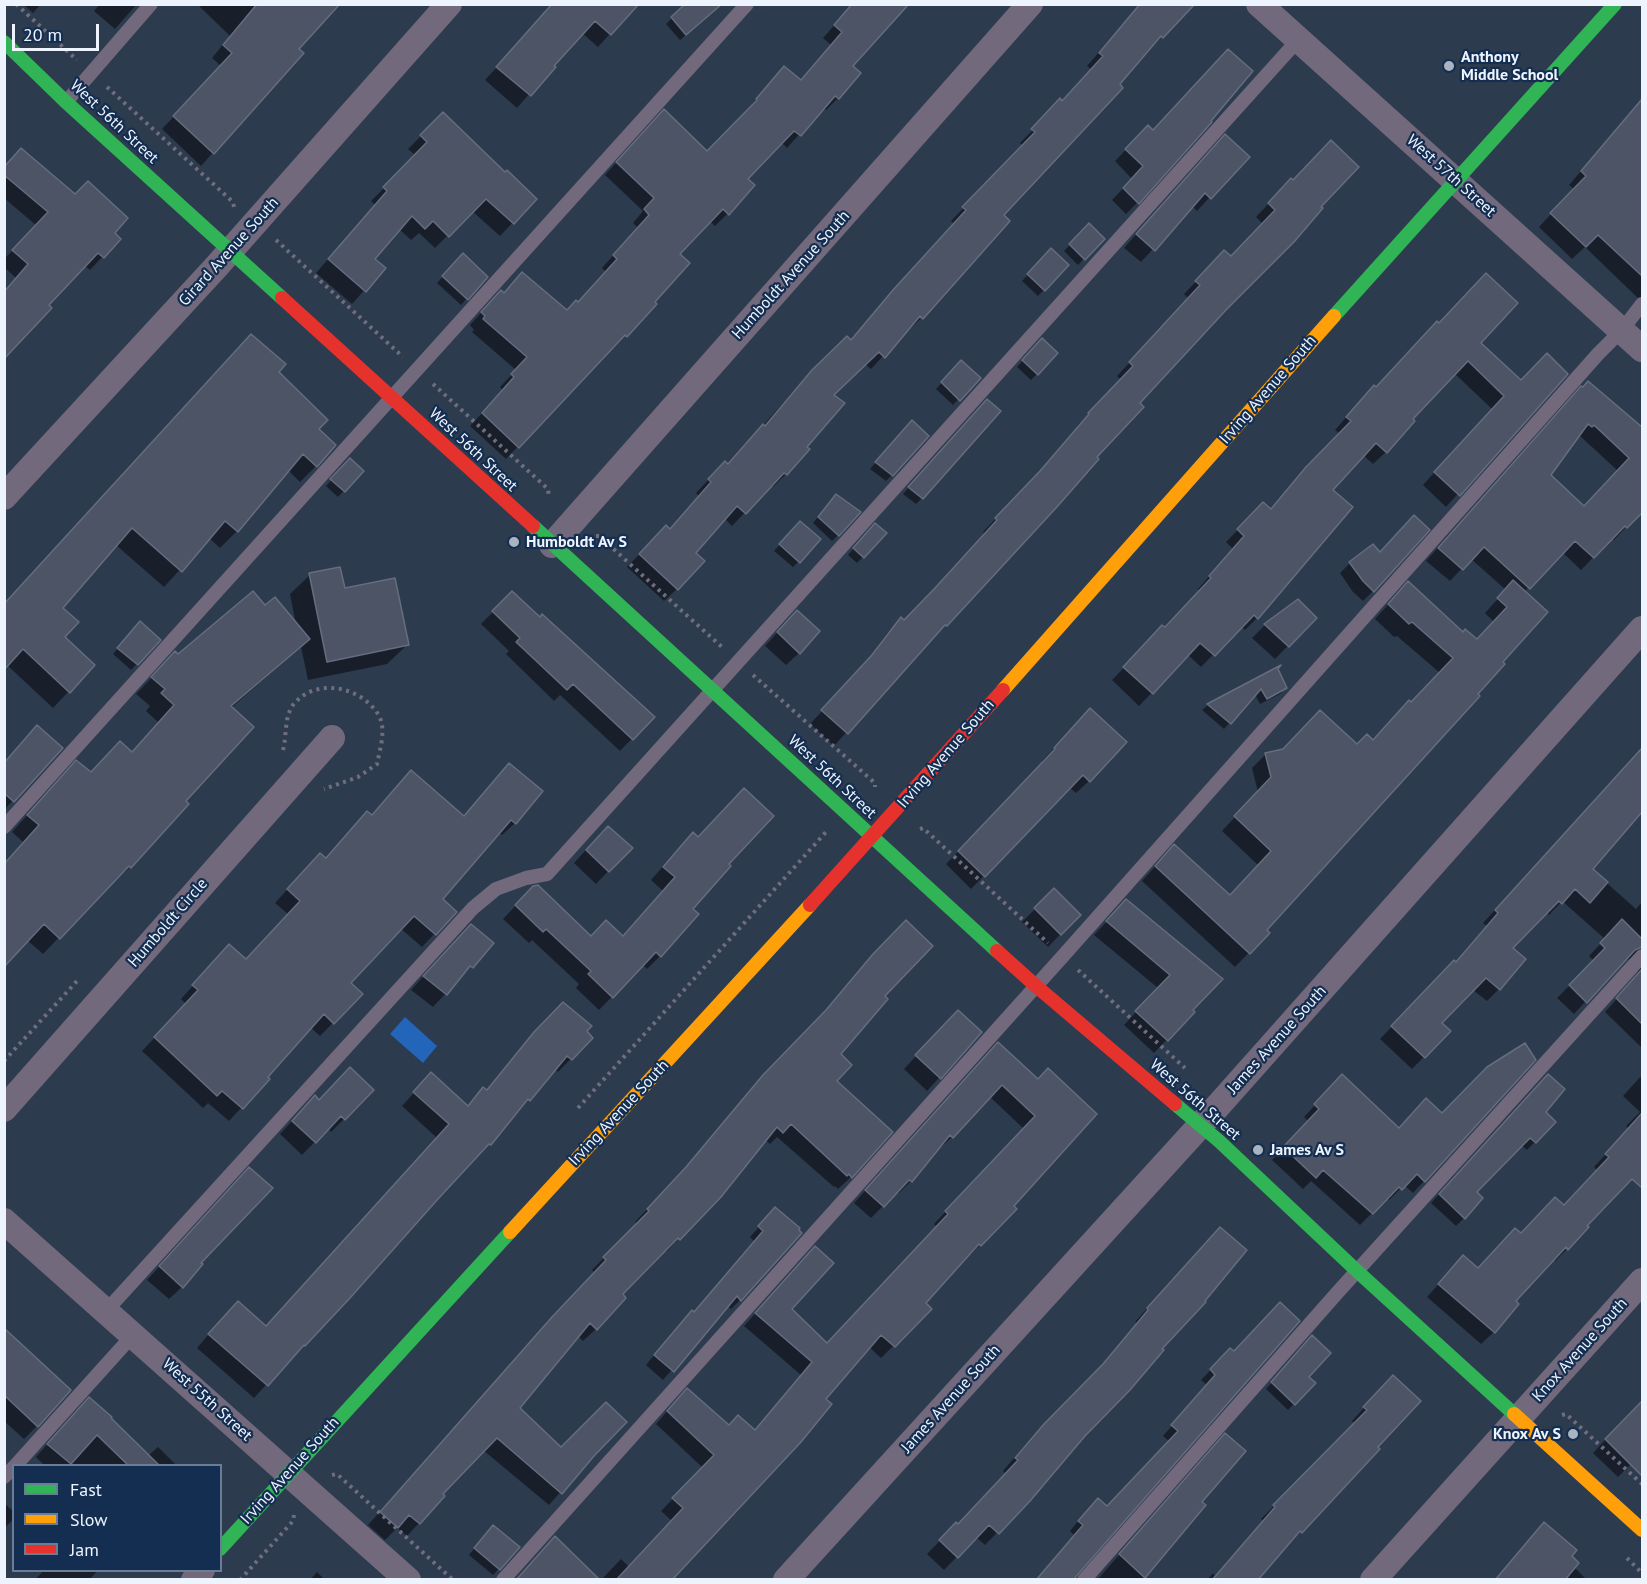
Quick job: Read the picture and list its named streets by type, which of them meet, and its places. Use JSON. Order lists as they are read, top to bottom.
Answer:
{
  "streets": {
    "street": [
      "West 56th Street",
      "West 57th Street",
      "Girard Avenue South",
      "Humboldt Avenue South",
      "Irving Avenue South",
      "Humboldt Circle",
      "James Avenue South",
      "Knox Avenue South",
      "West 55th Street"
    ]
  },
  "crossings": [
    ["West 56th Street", "Girard Avenue South"],
    ["West 56th Street", "Humboldt Avenue South"],
    ["West 56th Street", "Irving Avenue South"],
    ["West 56th Street", "James Avenue South"],
    ["West 56th Street", "Knox Avenue South"],
    ["West 57th Street", "Irving Avenue South"],
    ["Irving Avenue South", "West 55th Street"]
  ],
  "places": [
    "Anthony Middle School",
    "Humboldt Av S",
    "James Av S",
    "Knox Av S"
  ],
  "legend": ["Fast", "Slow", "Jam"],
  "scale_bar": "20 m"
}
